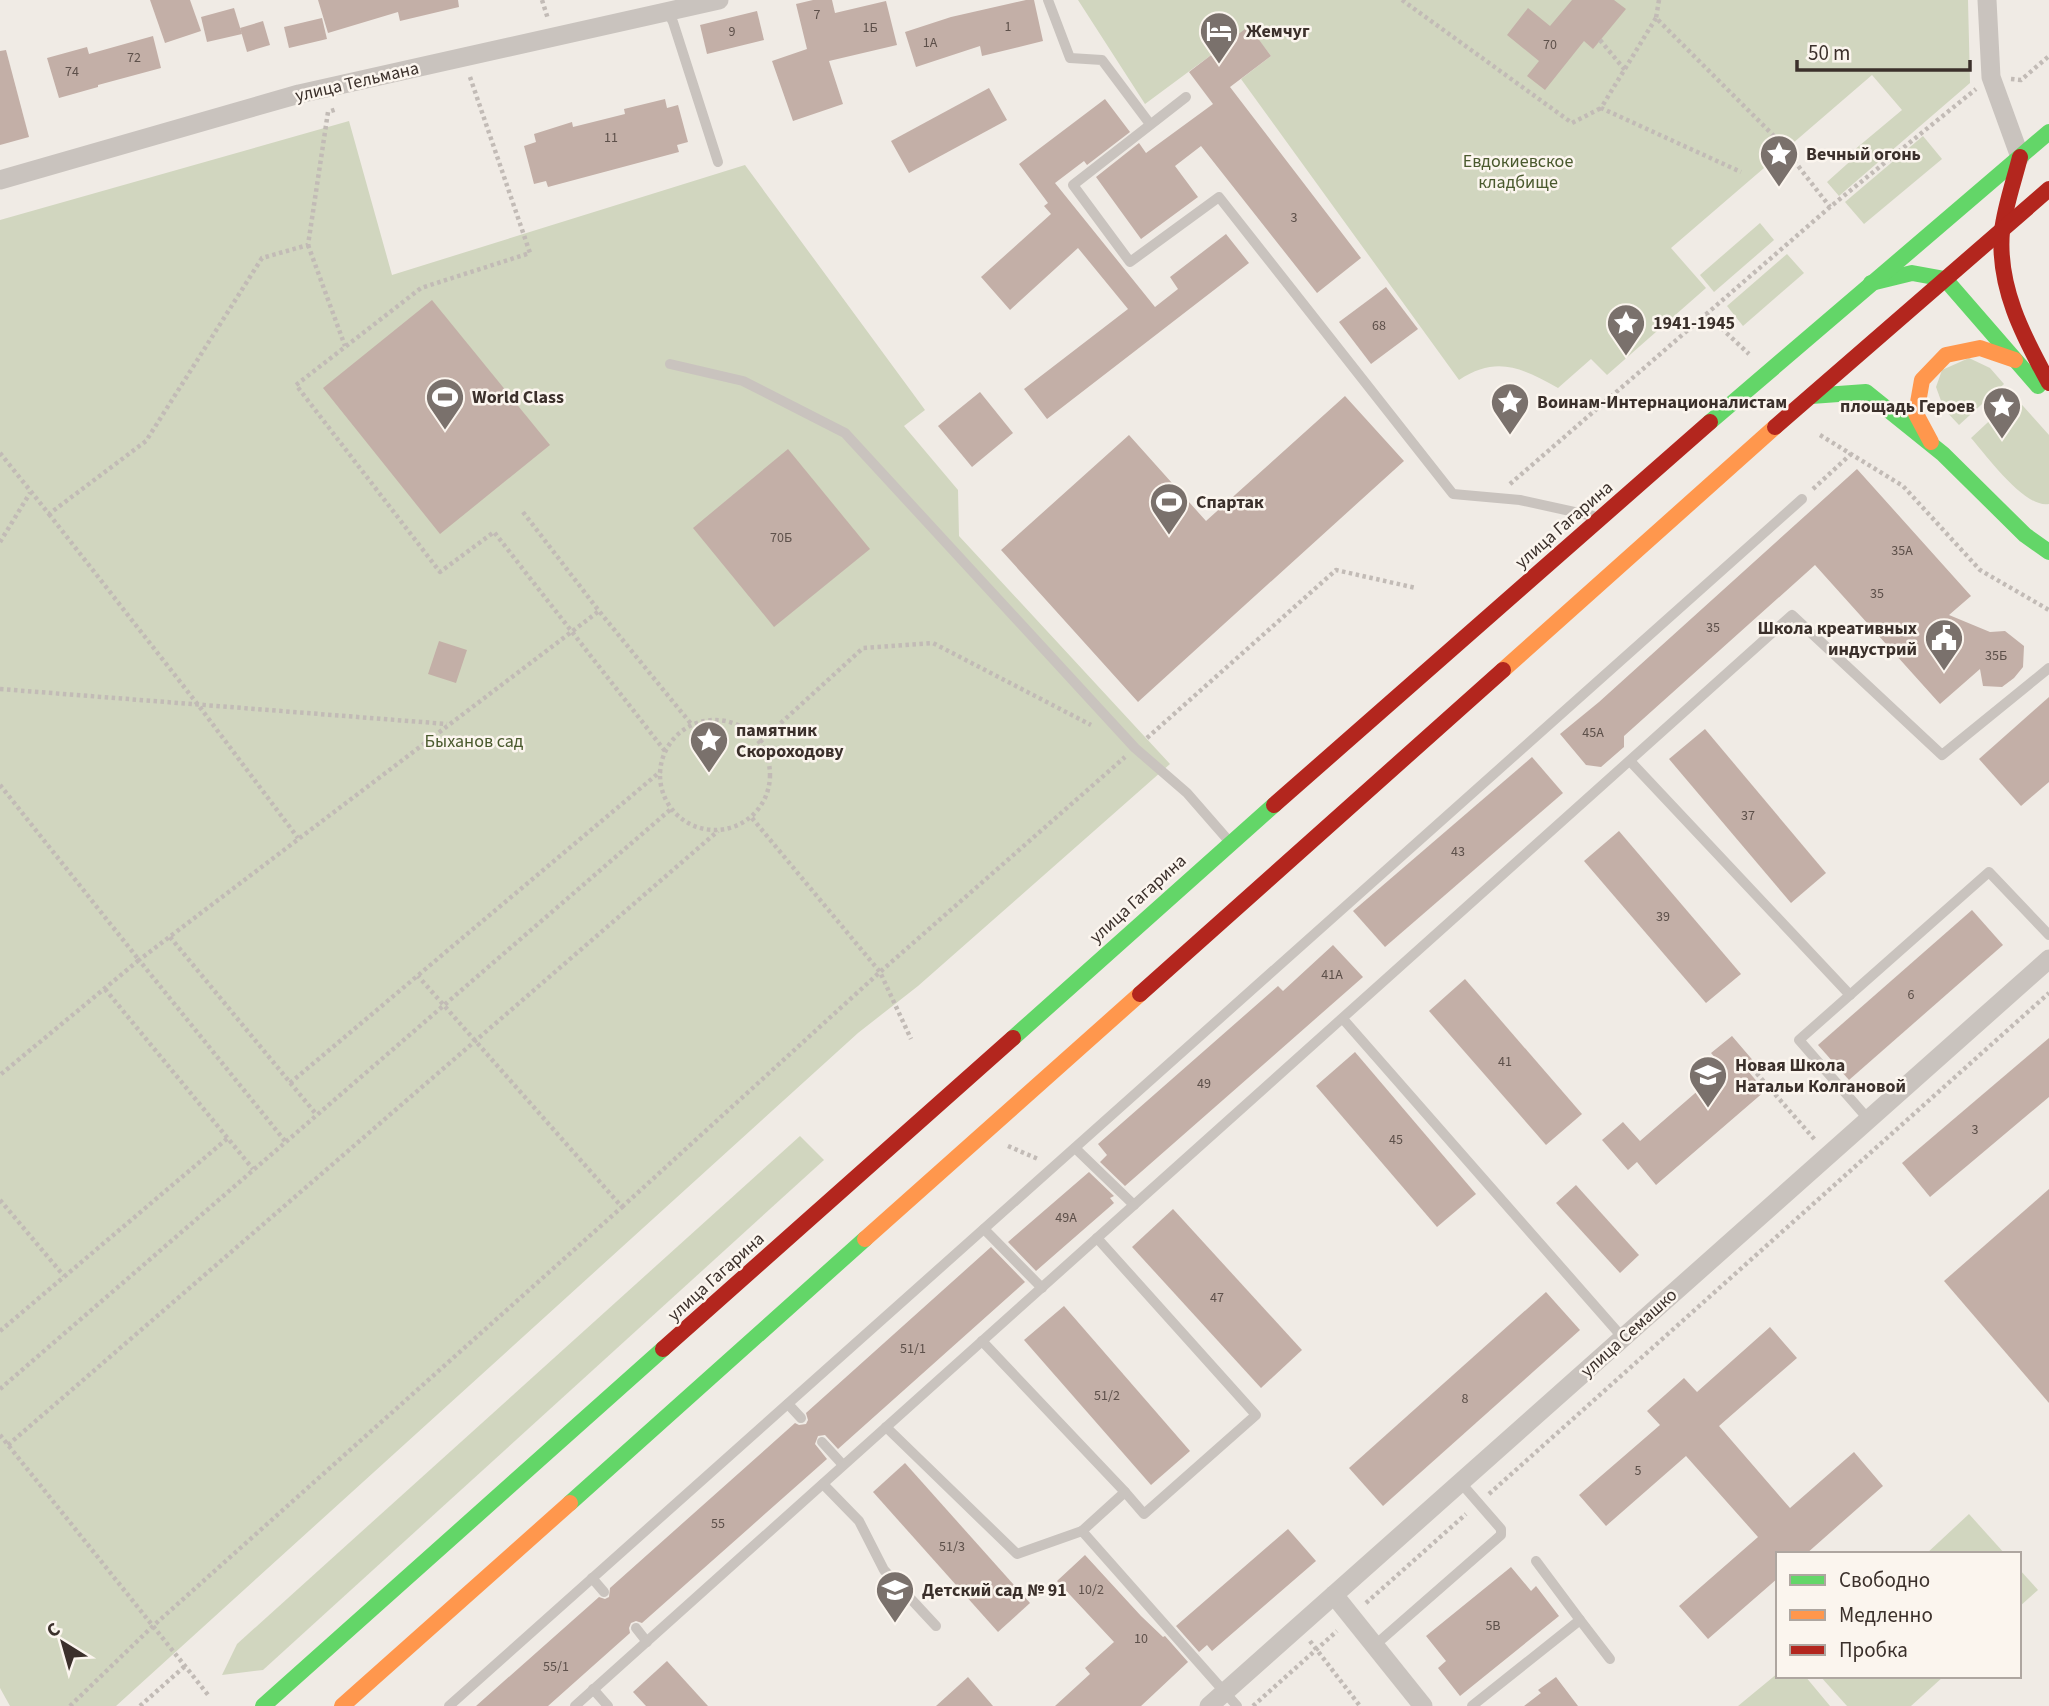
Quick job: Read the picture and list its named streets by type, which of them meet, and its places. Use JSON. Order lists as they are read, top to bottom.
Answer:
{
  "streets": {
    "main road": ["улица Гагарина"],
    "street": ["улица Тельмана", "улица Семашко"]
  },
  "parks": ["Евдокиевское кладбище", "Быханов сад"],
  "places": {
    "hotel": ["Жемчуг"],
    "place": [
      "Вечный огонь",
      "1941-1945",
      "Воинам-Интернационалистам",
      "площадь Героев",
      "памятник Скороходову"
    ],
    "sports": ["World Class", "Спартак"],
    "public building": ["Школа креативных индустрий"],
    "school or university": ["Новая Школа Натальи Колгановой", "Детский сад № 91"]
  },
  "house_numbers": [
    "7",
    "1",
    "1Б",
    "9",
    "1А",
    "70",
    "72",
    "74",
    "11",
    "3",
    "68",
    "70Б",
    "35А",
    "35",
    "35",
    "35Б",
    "45А",
    "37",
    "43",
    "39",
    "41А",
    "6",
    "41",
    "49",
    "3",
    "45",
    "49А",
    "47",
    "51/1",
    "51/2",
    "8",
    "5",
    "55",
    "51/3",
    "10/2",
    "5В",
    "10",
    "55/1"
  ],
  "legend": ["Свободно", "Медленно", "Пробка"],
  "scale_bar": "50 m",
  "north": "top left"
}
